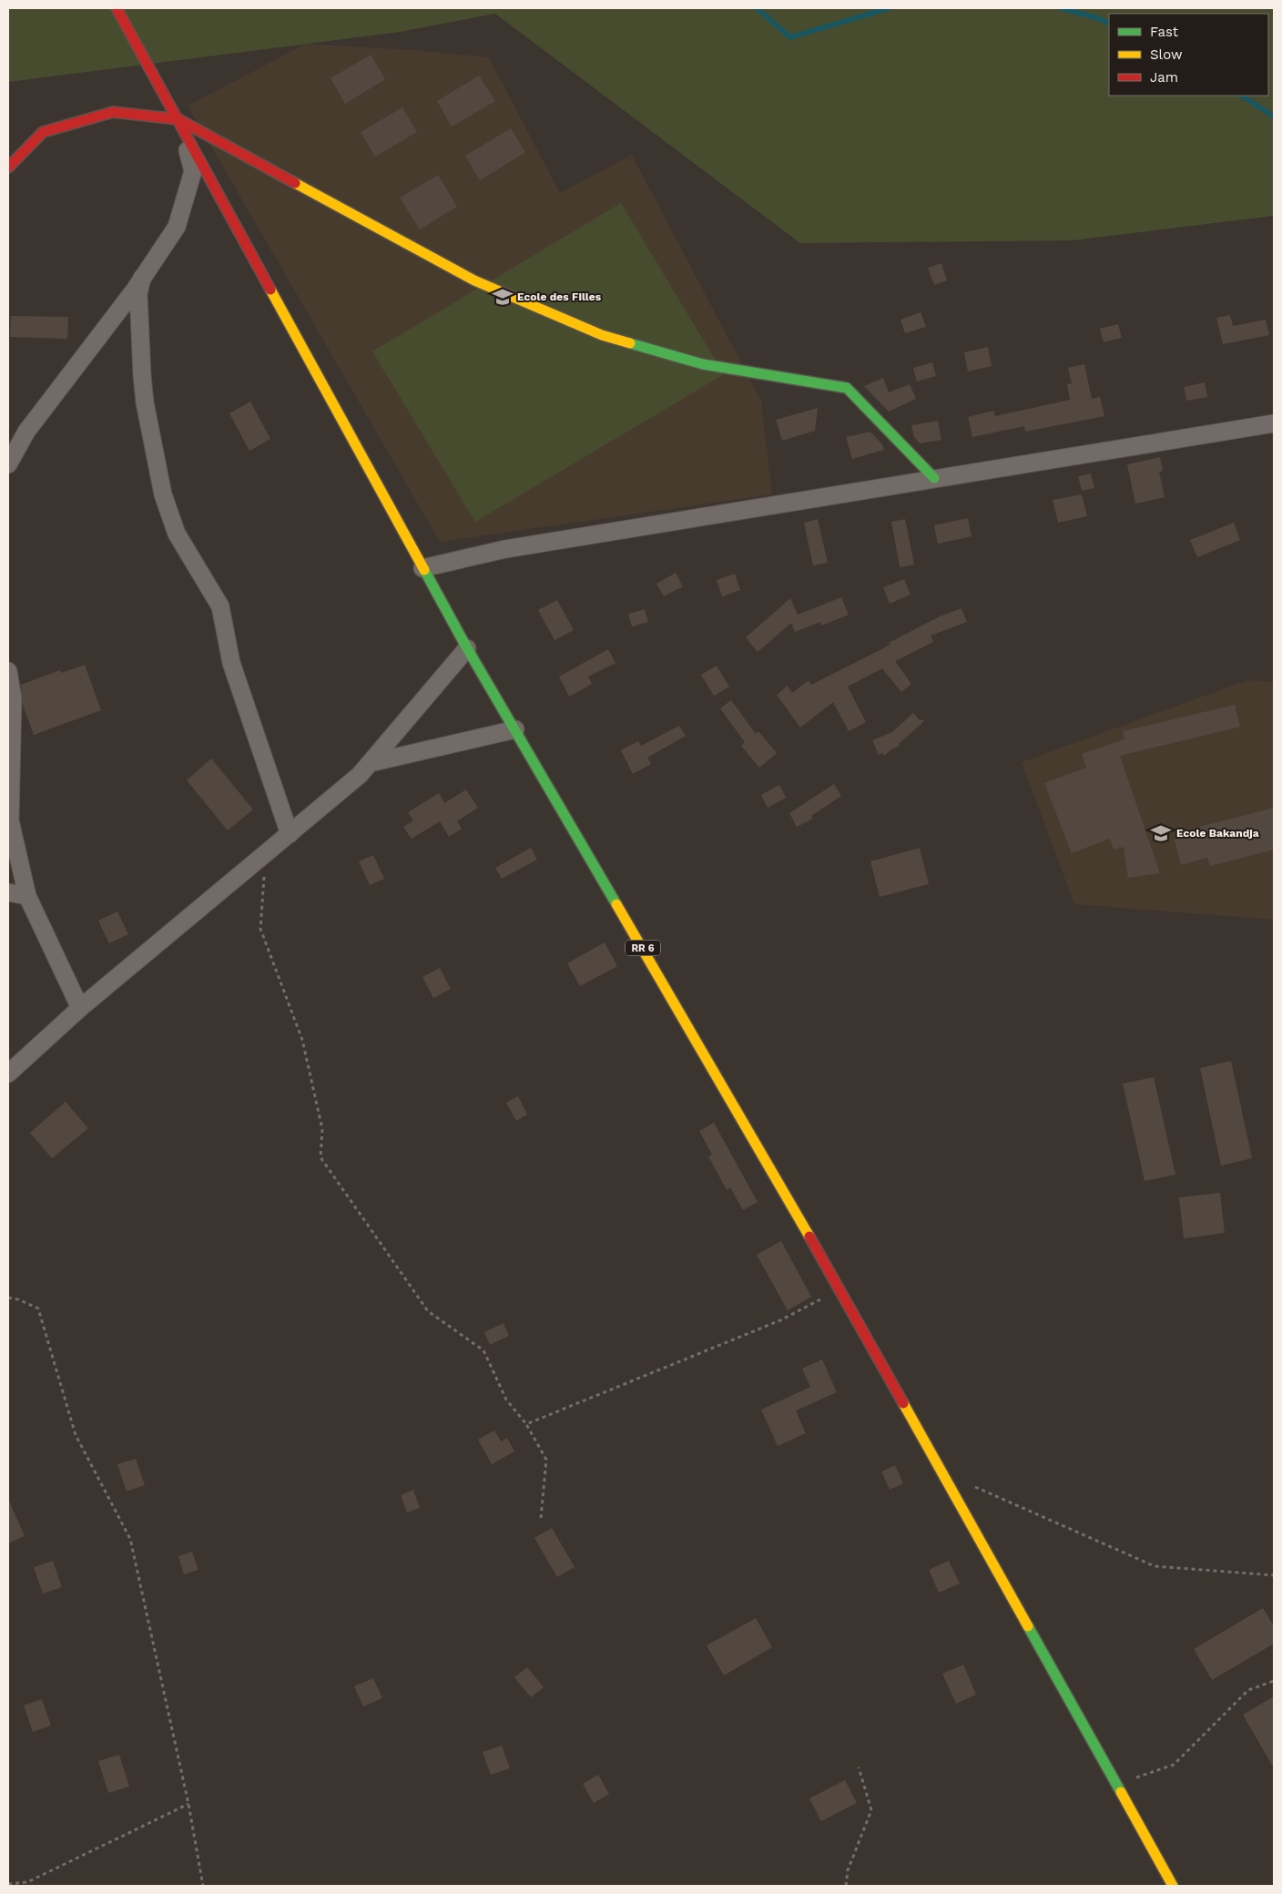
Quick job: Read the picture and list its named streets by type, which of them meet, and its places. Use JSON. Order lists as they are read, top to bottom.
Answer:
{
  "streets": {
    "main road": ["RR 6"]
  },
  "places": {
    "school or university": ["Ecole des Filles", "Ecole Bakandja"]
  },
  "legend": ["Fast", "Slow", "Jam"]
}
